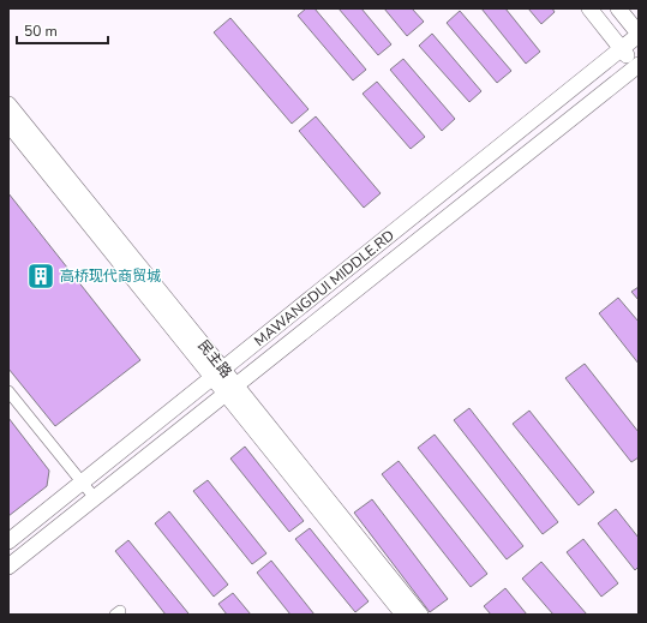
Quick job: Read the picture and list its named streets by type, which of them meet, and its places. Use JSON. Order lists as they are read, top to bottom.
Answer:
{
  "streets": {
    "main road": ["MAWANGDUI MIDDLE.RD", "民主路"]
  },
  "crossings": [
    ["MAWANGDUI MIDDLE.RD", "民主路"]
  ],
  "places": {
    "building": ["高桥现代商贸城"]
  },
  "scale_bar": "50 m"
}
